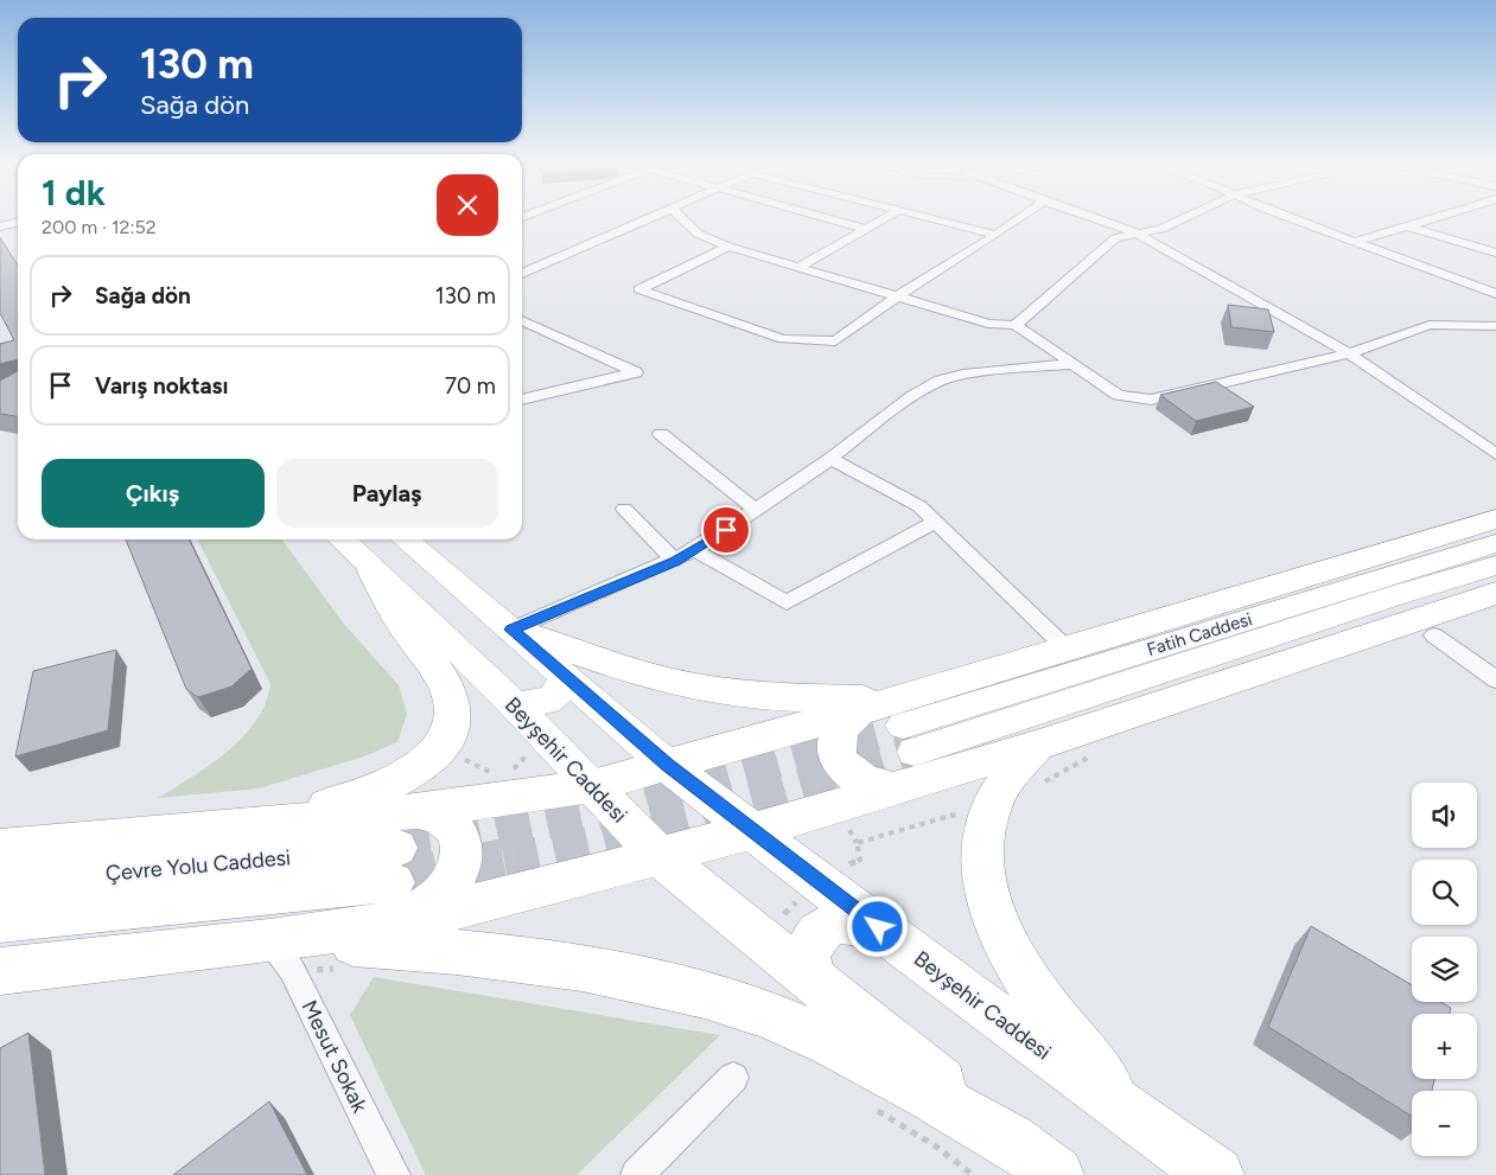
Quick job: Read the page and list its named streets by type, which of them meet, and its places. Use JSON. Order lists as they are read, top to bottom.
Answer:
{
  "streets": {
    "highway": ["Beyşehir Caddesi", "Çevre Yolu Caddesi"],
    "main road": ["Fatih Caddesi"],
    "street": ["Mesut Sokak"]
  },
  "page": {
    "turn": ["130 m", "Sağa dön"],
    "heading": ["1 dk", "200 m · 12:52"],
    "list": [
      {
        "name": "Sağa dön",
        "value": "130 m"
      },
      {
        "name": "Varış noktası",
        "value": "70 m"
      }
    ],
    "buttons": ["Çıkış", "Paylaş"],
    "map_buttons": ["+", "−"]
  }
}
